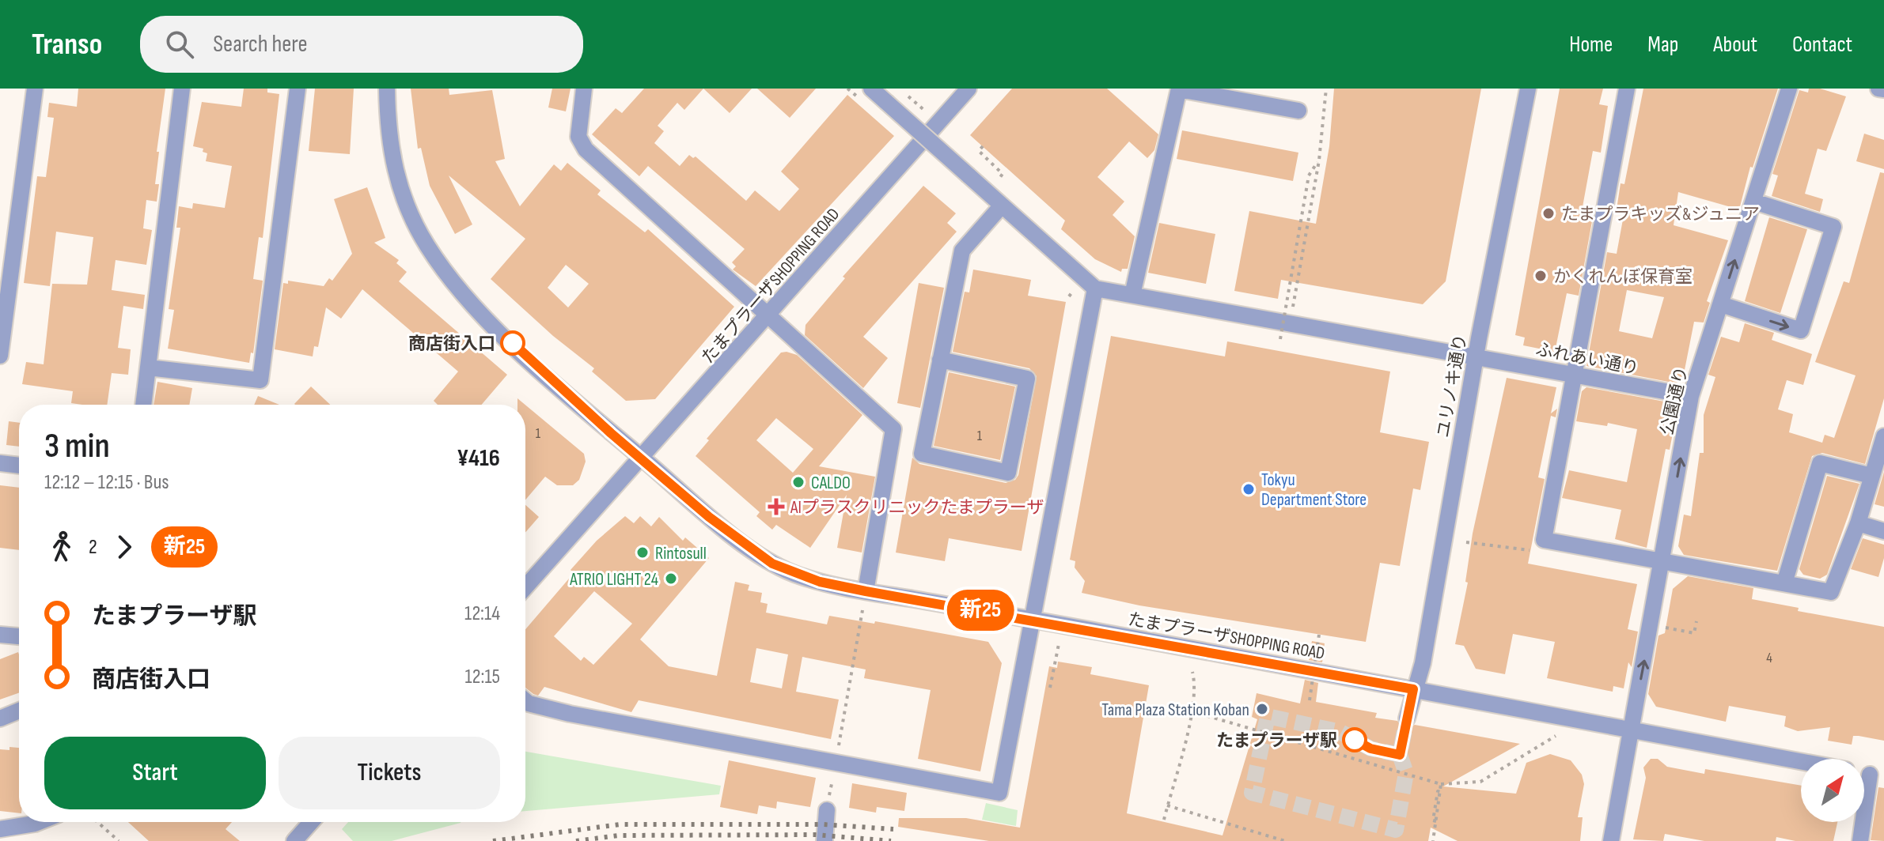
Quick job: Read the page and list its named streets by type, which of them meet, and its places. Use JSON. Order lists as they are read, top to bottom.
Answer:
{
  "streets": {
    "street": [
      "たまプラーザSHOPPING ROAD",
      "ふれあい通り",
      "ユリノキ通り",
      "公園通り"
    ]
  },
  "crossings": [
    ["たまプラーザSHOPPING ROAD", "ユリノキ通り"],
    ["たまプラーザSHOPPING ROAD", "公園通り"],
    ["ふれあい通り", "ユリノキ通り"],
    ["ふれあい通り", "公園通り"]
  ],
  "places": {
    "other": [
      "たまプラキッズ&ジュニア",
      "かくれんぼ保育室",
      "商店街入口",
      "CALDO",
      "Tokyu Department Store",
      "Rintosull",
      "ATRIO LIGHT 24",
      "Tama Plaza Station Koban",
      "たまプラーザ駅"
    ],
    "health": ["AIプラスクリニックたまプラーザ"]
  },
  "lines": ["bus line 新25"],
  "house_numbers": ["1", "1", "4"],
  "north": "top right",
  "page": {
    "header": "Transo",
    "search": "Search here",
    "nav": [
      "Home",
      "Map",
      "About",
      "Contact"
    ],
    "on_map": "新25",
    "heading": ["3 min", "12:12 – 12:15 · Bus", "¥416"],
    "legs": ["2", "新25"],
    "list": [
      {
        "name": "たまプラーザ駅",
        "value": "12:14"
      },
      {
        "name": "商店街入口",
        "value": "12:15"
      }
    ],
    "buttons": ["Start", "Tickets"]
  }
}
